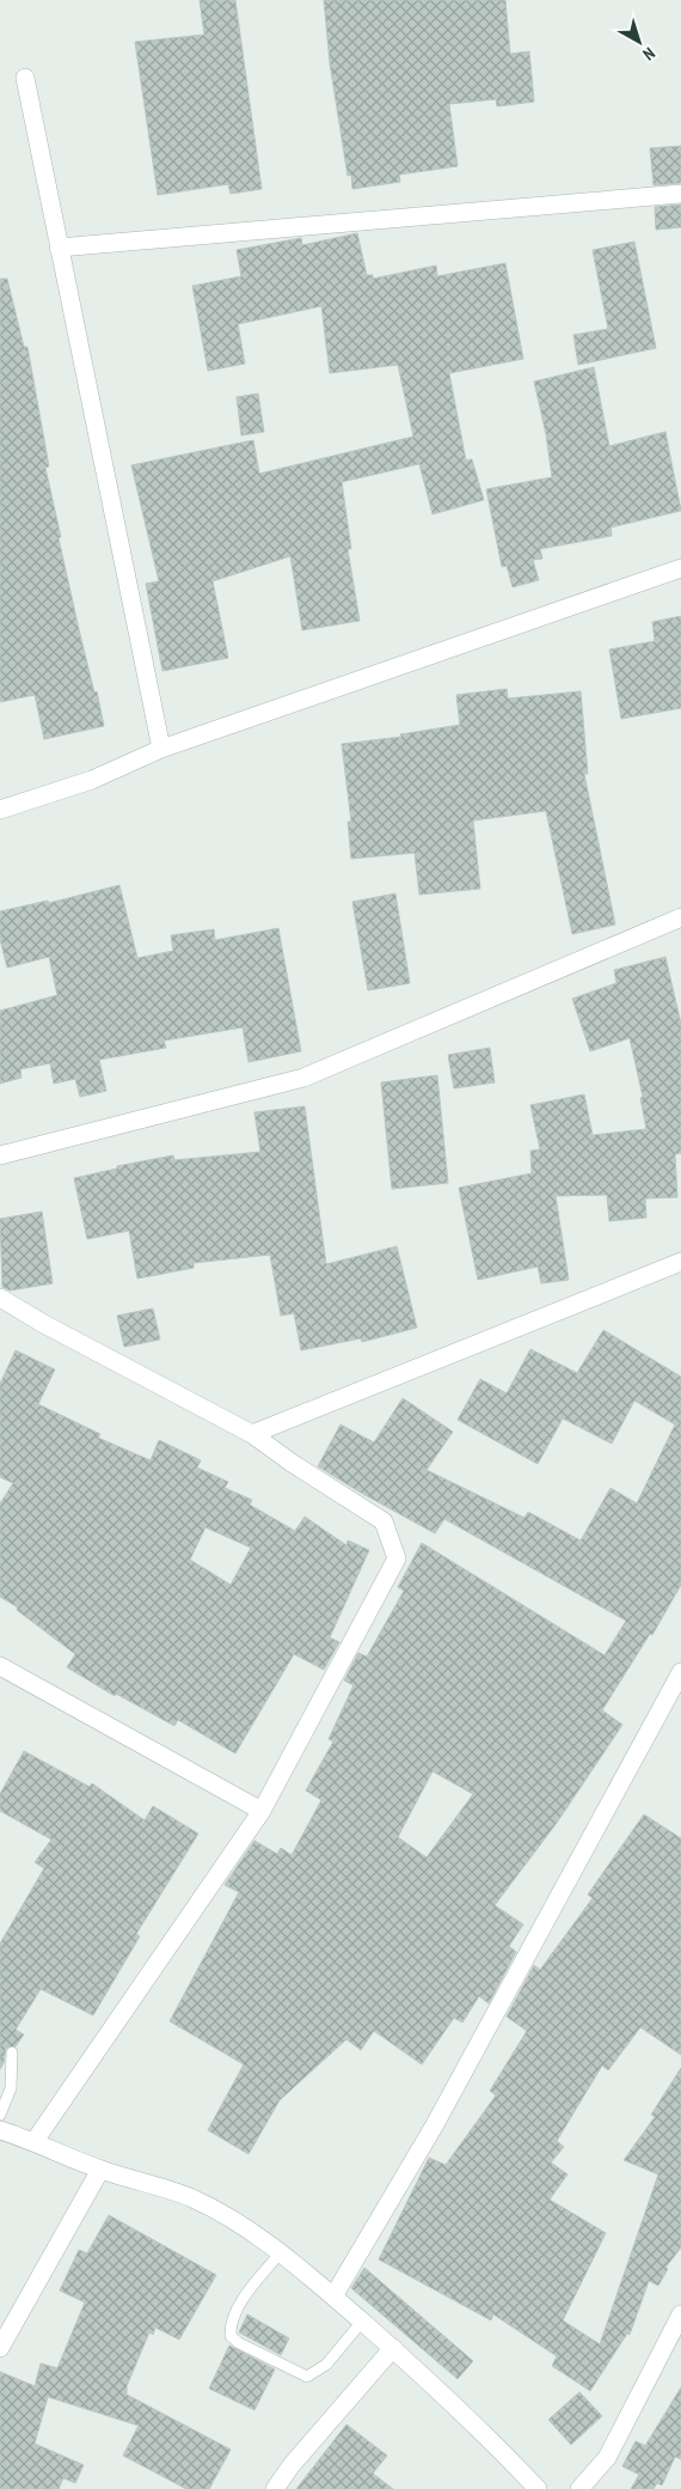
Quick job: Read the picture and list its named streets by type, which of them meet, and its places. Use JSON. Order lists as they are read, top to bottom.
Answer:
{
  "north": "bottom right"
}
